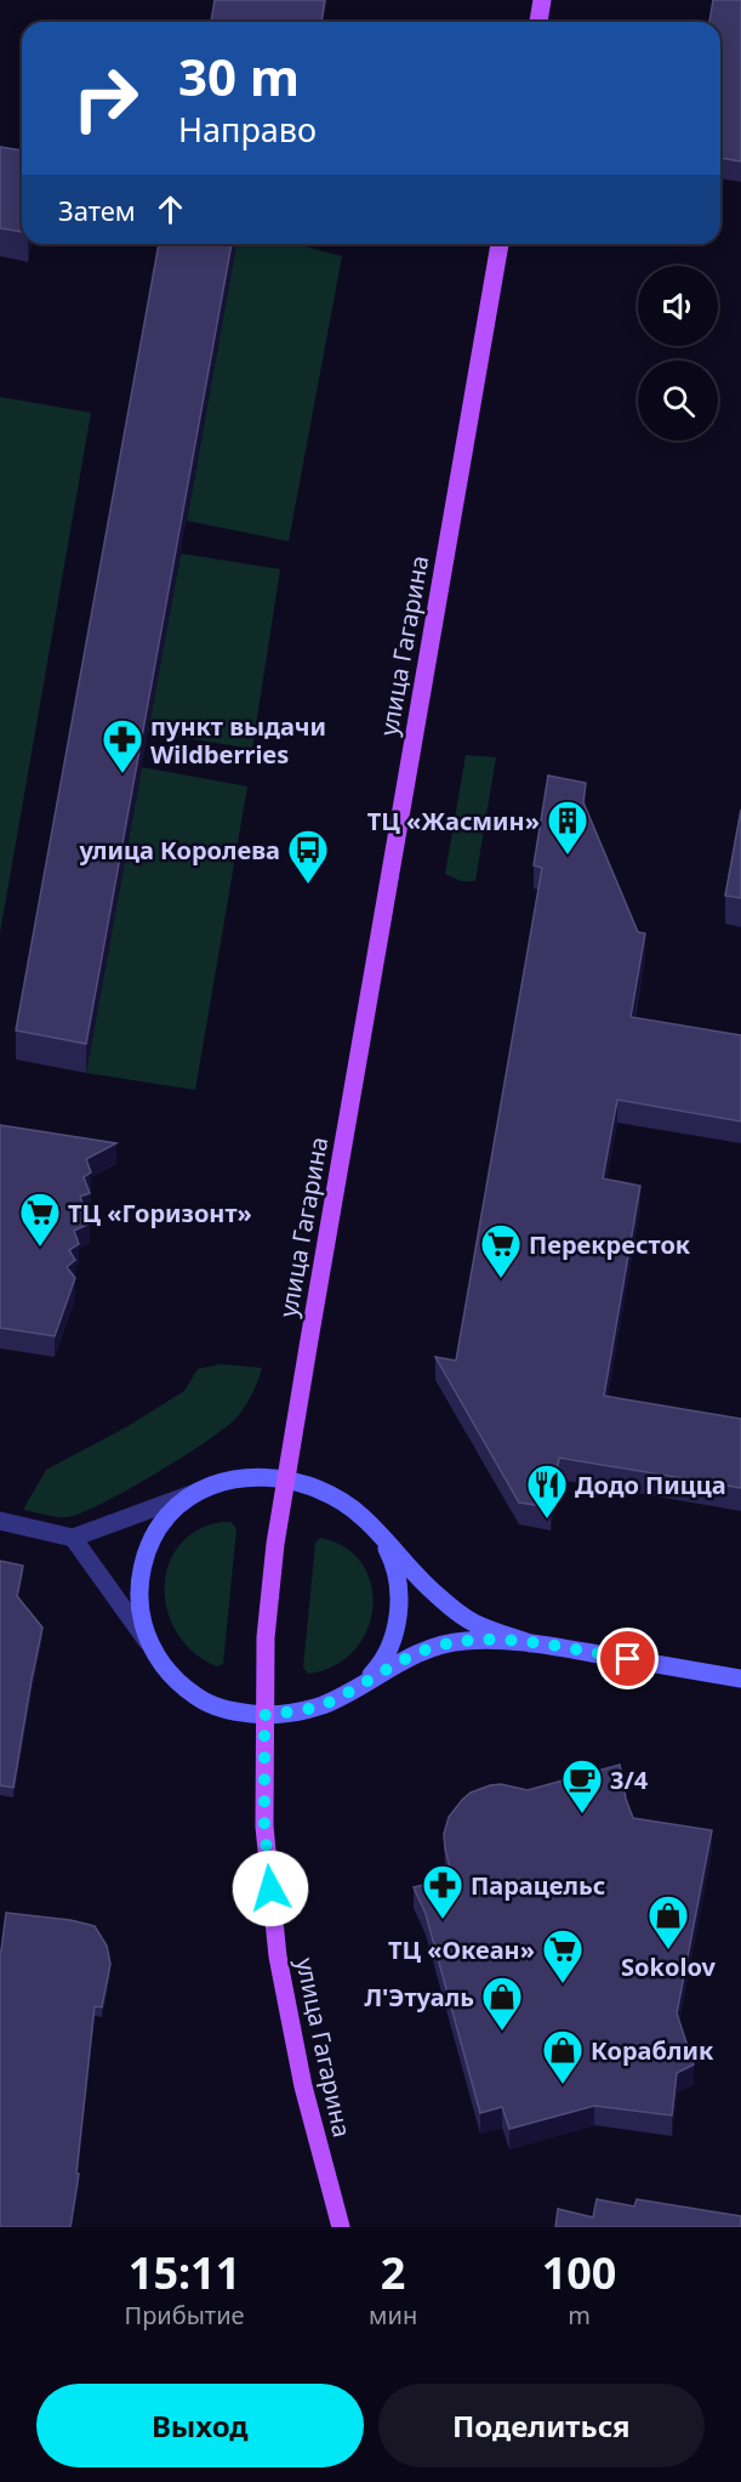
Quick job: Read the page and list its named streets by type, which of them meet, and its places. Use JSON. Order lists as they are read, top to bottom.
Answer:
{
  "streets": {
    "main road": ["улица Гагарина"]
  },
  "places": {
    "pharmacy": ["пункт выдачи Wildberries", "Парацельс"],
    "building": ["ТЦ «Жасмин»"],
    "bus stop": ["улица Королева"],
    "supermarket": ["ТЦ «Горизонт»", "Перекресток", "ТЦ «Океан»"],
    "restaurant": ["Додо Пицца"],
    "cafe": ["3/4"],
    "shop": ["Sokolov", "Л'Этуаль", "Кораблик"]
  },
  "page": {
    "turn": ["30 m", "Направо"],
    "then": "Затем",
    "eta": [
      "15:11",
      "Прибытие",
      "2",
      "мин",
      "100",
      "m"
    ],
    "buttons": ["Выход", "Поделиться"]
  }
}
